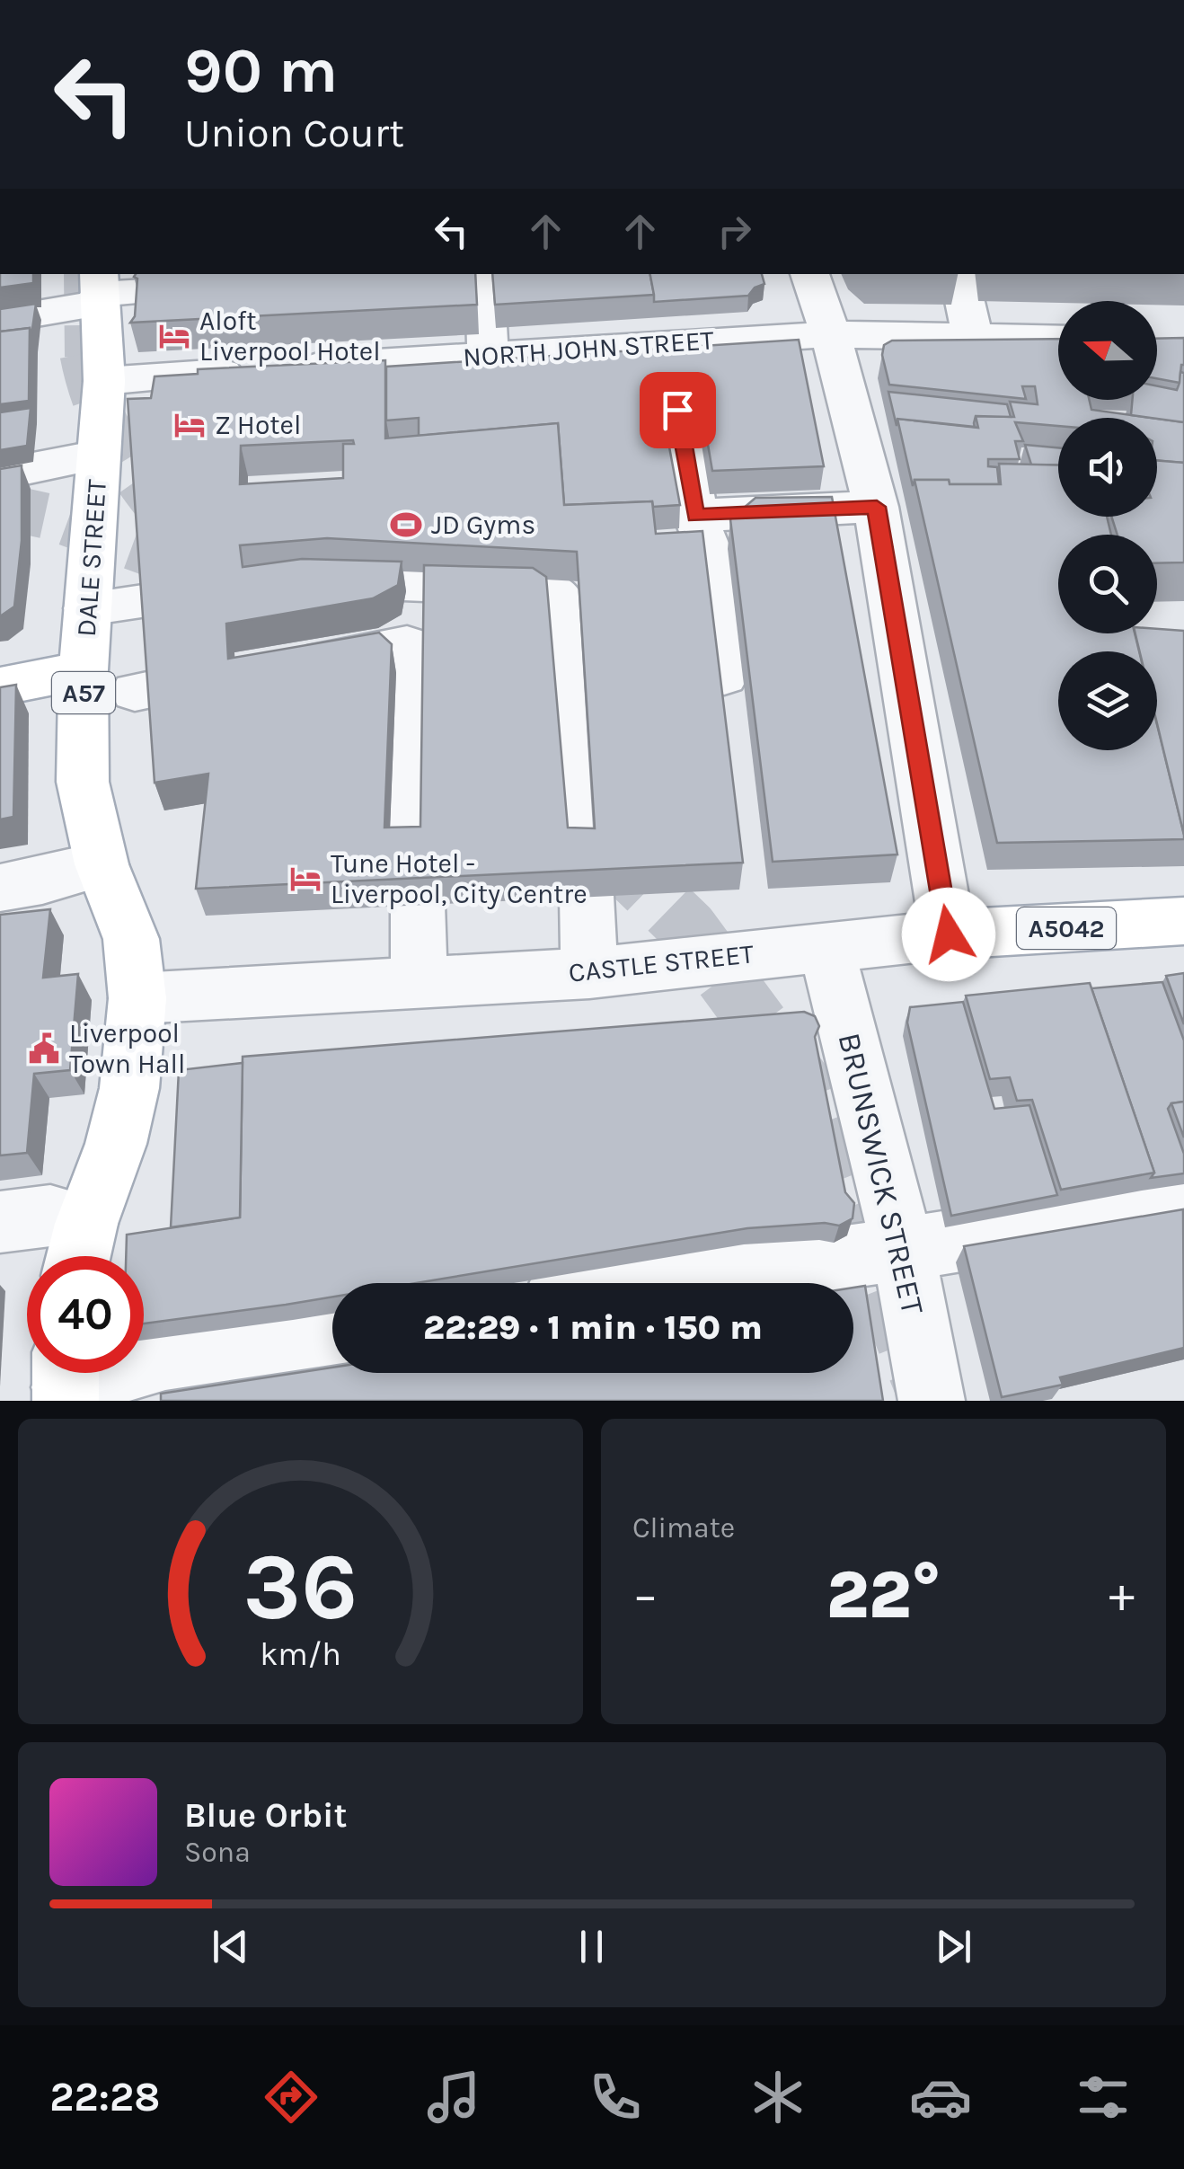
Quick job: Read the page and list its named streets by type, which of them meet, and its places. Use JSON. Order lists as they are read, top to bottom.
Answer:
{
  "streets": {
    "main road": [
      "DALE STREET",
      "A57",
      "A5042",
      "CASTLE STREET"
    ],
    "street": ["NORTH JOHN STREET", "BRUNSWICK STREET"]
  },
  "crossings": [
    ["NORTH JOHN STREET", "DALE STREET"],
    ["DALE STREET", "A57"],
    ["DALE STREET", "CASTLE STREET"],
    ["A57", "CASTLE STREET"],
    ["CASTLE STREET", "BRUNSWICK STREET"]
  ],
  "places": {
    "hotel": ["Aloft Liverpool Hotel", "Z Hotel", "Tune Hotel - Liverpool, City Centre"],
    "sports": ["JD Gyms"],
    "public building": ["Liverpool Town Hall"]
  },
  "north": "left",
  "page": {
    "turn": ["90 m", "Union Court"],
    "limit": "40",
    "trip": "22:29 · 1 min · 150 m",
    "tile": "Climate",
    "heat": ["−", "22°", "+"],
    "song": ["Blue Orbit", "Sona"],
    "tabs": "22:28",
    "gauge": ["36", "km/h"]
  }
}
